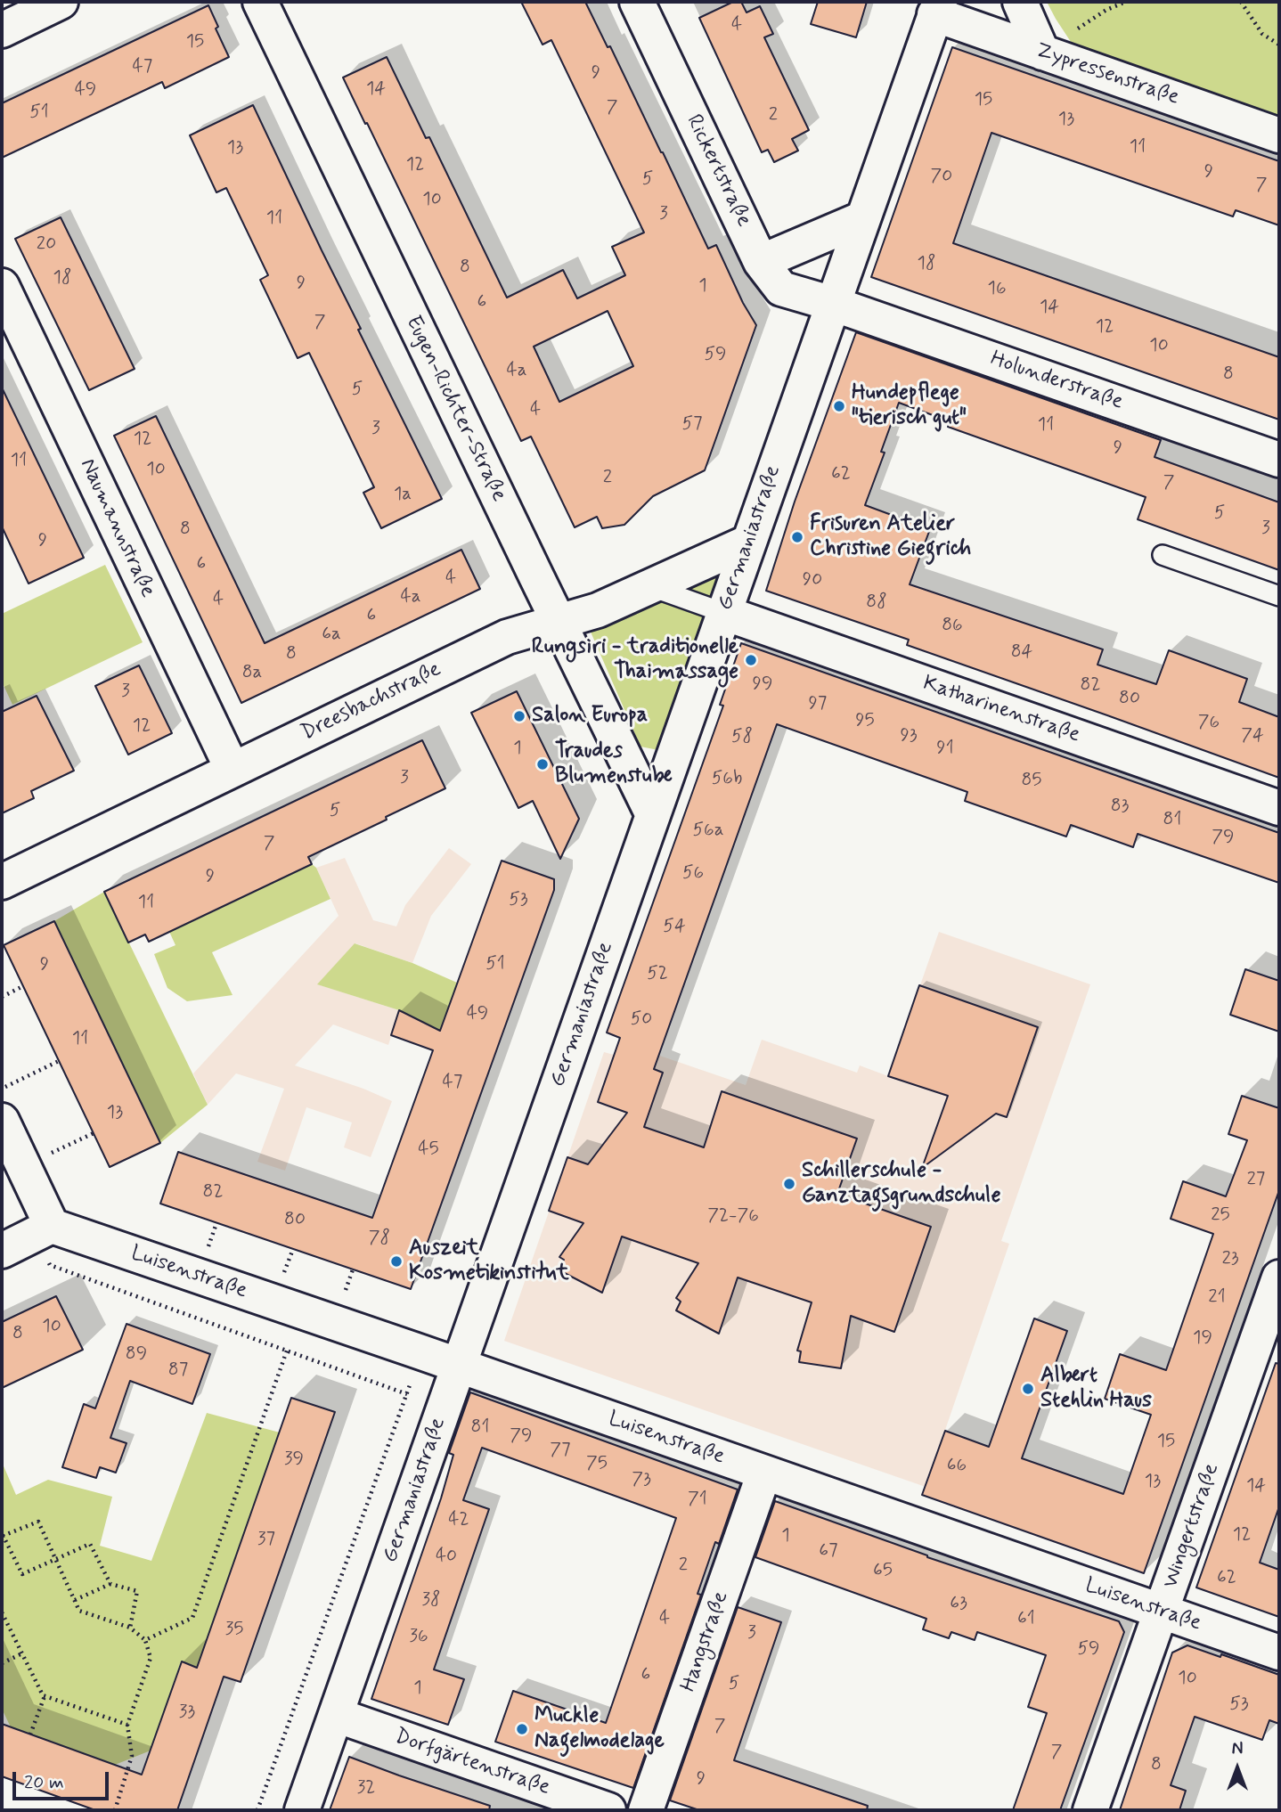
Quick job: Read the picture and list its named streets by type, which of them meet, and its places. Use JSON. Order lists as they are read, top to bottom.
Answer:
{
  "streets": {
    "street": [
      "Zypressenstraße",
      "Rickertstraße",
      "Holunderstraße",
      "Eugen-Richter-Straße",
      "Naumannstraße",
      "Germaniastraße",
      "Dreesbachstraße",
      "Katharinenstraße",
      "Luisenstraße",
      "Wingertstraße",
      "Hangstraße",
      "Dorfgärtenstraße"
    ]
  },
  "crossings": [
    ["Zypressenstraße", "Germaniastraße"],
    ["Rickertstraße", "Holunderstraße"],
    ["Rickertstraße", "Germaniastraße"],
    ["Holunderstraße", "Germaniastraße"],
    ["Eugen-Richter-Straße", "Germaniastraße"],
    ["Eugen-Richter-Straße", "Dreesbachstraße"],
    ["Naumannstraße", "Dreesbachstraße"],
    ["Germaniastraße", "Dreesbachstraße"],
    ["Germaniastraße", "Katharinenstraße"],
    ["Germaniastraße", "Luisenstraße"],
    ["Germaniastraße", "Dorfgärtenstraße"],
    ["Luisenstraße", "Wingertstraße"],
    ["Luisenstraße", "Hangstraße"]
  ],
  "places": [
    "Hundepflege \"tierisch gut\"",
    "Frisuren Atelier Christine Giegrich",
    "Rungsiri - traditionelle Thaimassage",
    "Salon Europa",
    "Traudes Blumenstube",
    "Schillerschule - Ganztagsgrundschule",
    "Auszeit Kosmetikinstitut",
    "Albert Stehlin Haus",
    "Muckle Nagelmodelage"
  ],
  "house_numbers": [
    "4",
    "15",
    "47",
    "9",
    "14",
    "49",
    "15",
    "7",
    "51",
    "2",
    "13",
    "11",
    "13",
    "12",
    "9",
    "70",
    "5",
    "7",
    "10",
    "3",
    "11",
    "20",
    "18",
    "8",
    "18",
    "9",
    "1",
    "16",
    "6",
    "14",
    "7",
    "12",
    "10",
    "59",
    "4a",
    "8",
    "5",
    "4",
    "57",
    "11",
    "3",
    "12",
    "9",
    "11",
    "10",
    "62",
    "2",
    "7",
    "1a",
    "5",
    "3",
    "8",
    "9",
    "6",
    "4",
    "90",
    "4a",
    "4",
    "88",
    "6",
    "86",
    "6a",
    "84",
    "8",
    "8a",
    "99",
    "82",
    "3",
    "80",
    "97",
    "95",
    "76",
    "12",
    "93",
    "74",
    "58",
    "1",
    "91",
    "3",
    "56b",
    "85",
    "83",
    "5",
    "81",
    "56a",
    "79",
    "7",
    "56",
    "9",
    "53",
    "11",
    "54",
    "51",
    "9",
    "52",
    "49",
    "50",
    "11",
    "47",
    "13",
    "45",
    "27",
    "82",
    "25",
    "72-76",
    "80",
    "78",
    "23",
    "21",
    "10",
    "8",
    "19",
    "89",
    "87",
    "81",
    "79",
    "15",
    "77",
    "39",
    "75",
    "66",
    "73",
    "13",
    "14",
    "71",
    "42",
    "12",
    "1",
    "37",
    "67",
    "40",
    "2",
    "65",
    "62",
    "38",
    "63",
    "4",
    "61",
    "35",
    "3",
    "36",
    "59",
    "6",
    "10",
    "5",
    "1",
    "53",
    "33",
    "7",
    "7",
    "8",
    "9",
    "32"
  ],
  "scale_bar": "20 m",
  "north": "top"
}
